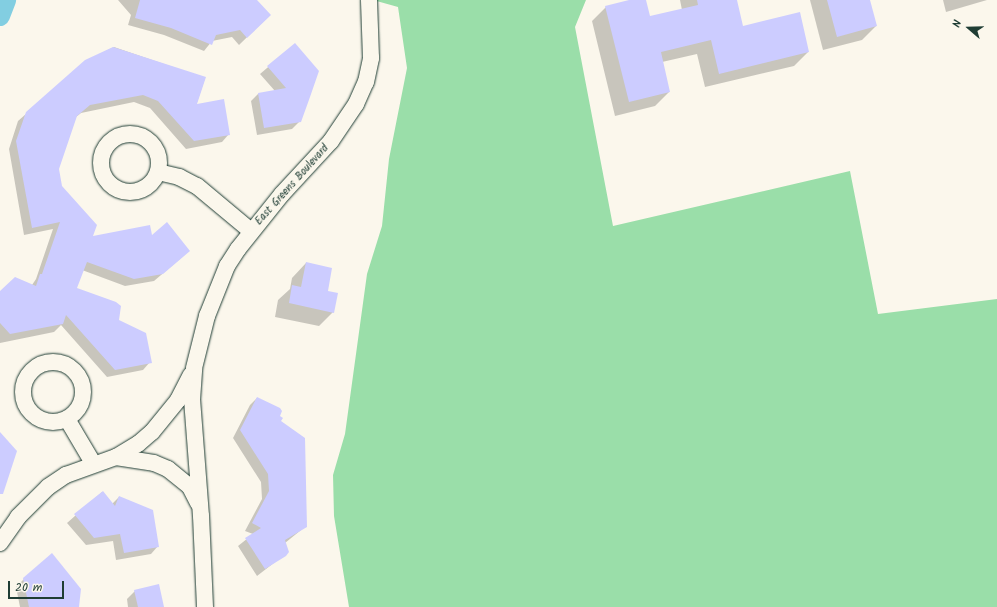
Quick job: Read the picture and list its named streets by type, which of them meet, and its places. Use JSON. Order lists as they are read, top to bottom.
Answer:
{
  "streets": {
    "street": ["East Greens Boulevard"]
  },
  "scale_bar": "20 m",
  "north": "left"
}
